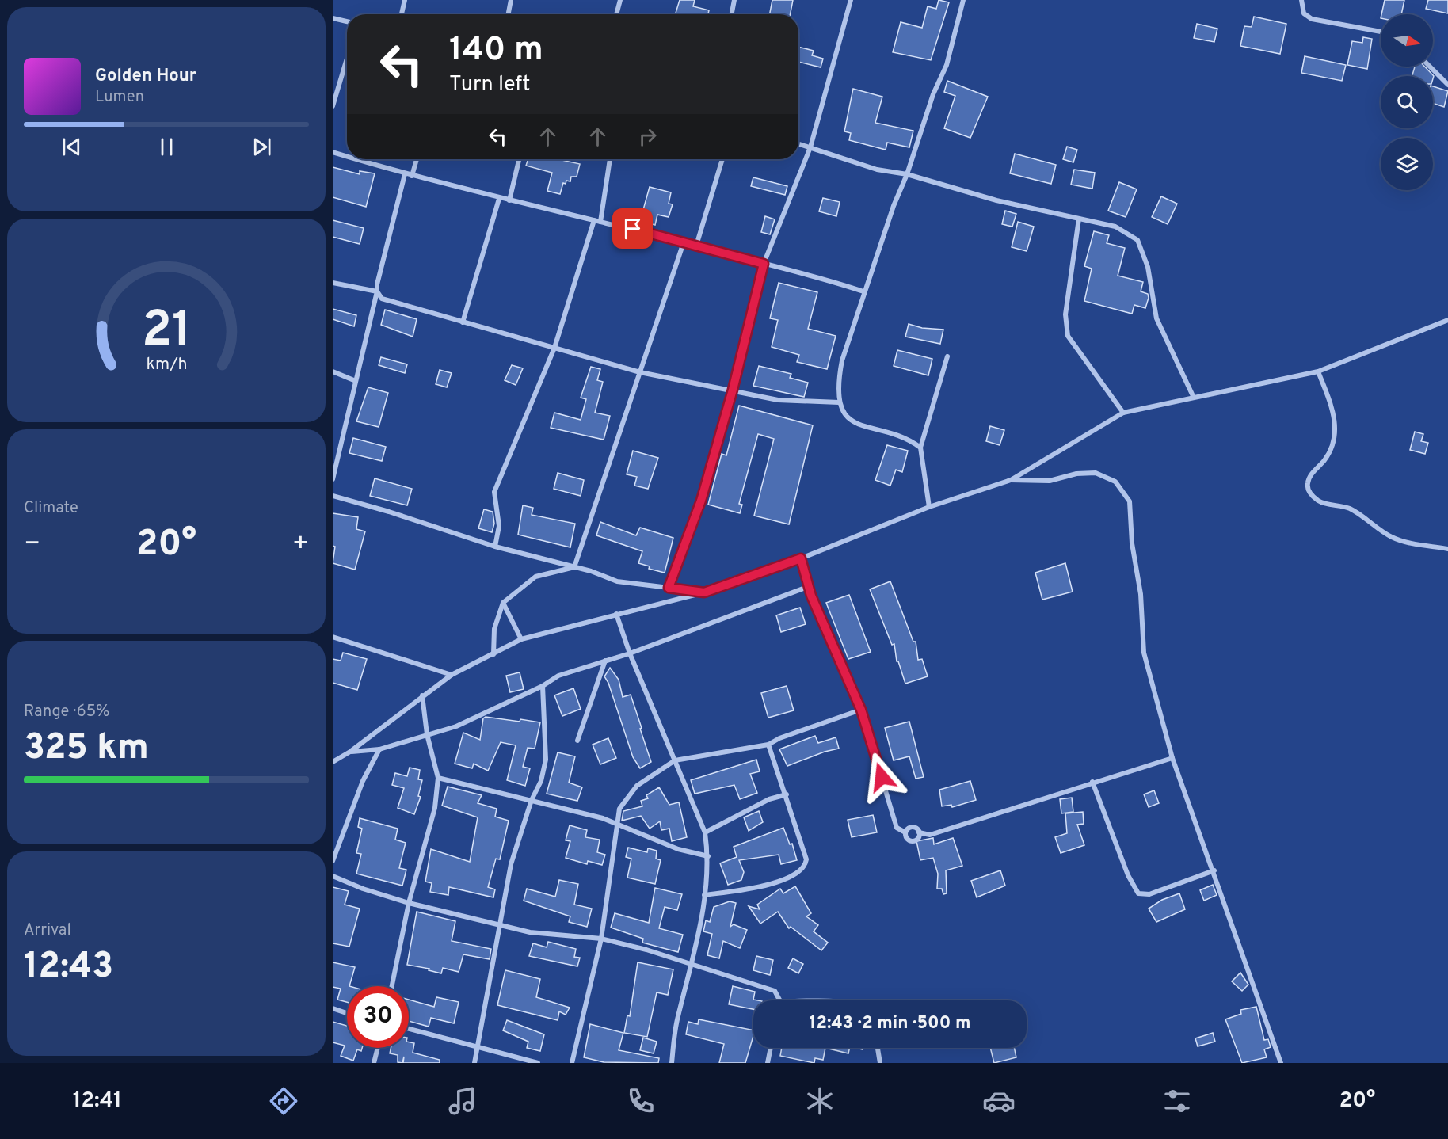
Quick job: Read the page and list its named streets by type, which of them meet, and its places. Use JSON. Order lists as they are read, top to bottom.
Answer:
{
  "north": "right",
  "page": {
    "turn": ["140 m", "Turn left"],
    "song": ["Golden Hour", "Lumen"],
    "tile": [
      "Climate",
      ["Range · 65%", "325 km"],
      ["Arrival", "12:43"]
    ],
    "heat": ["−", "20°", "+"],
    "limit": "30",
    "trip": "12:43 · 2 min · 500 m",
    "tabs": ["12:41", "20°"],
    "gauge": ["21", "km/h"]
  }
}
